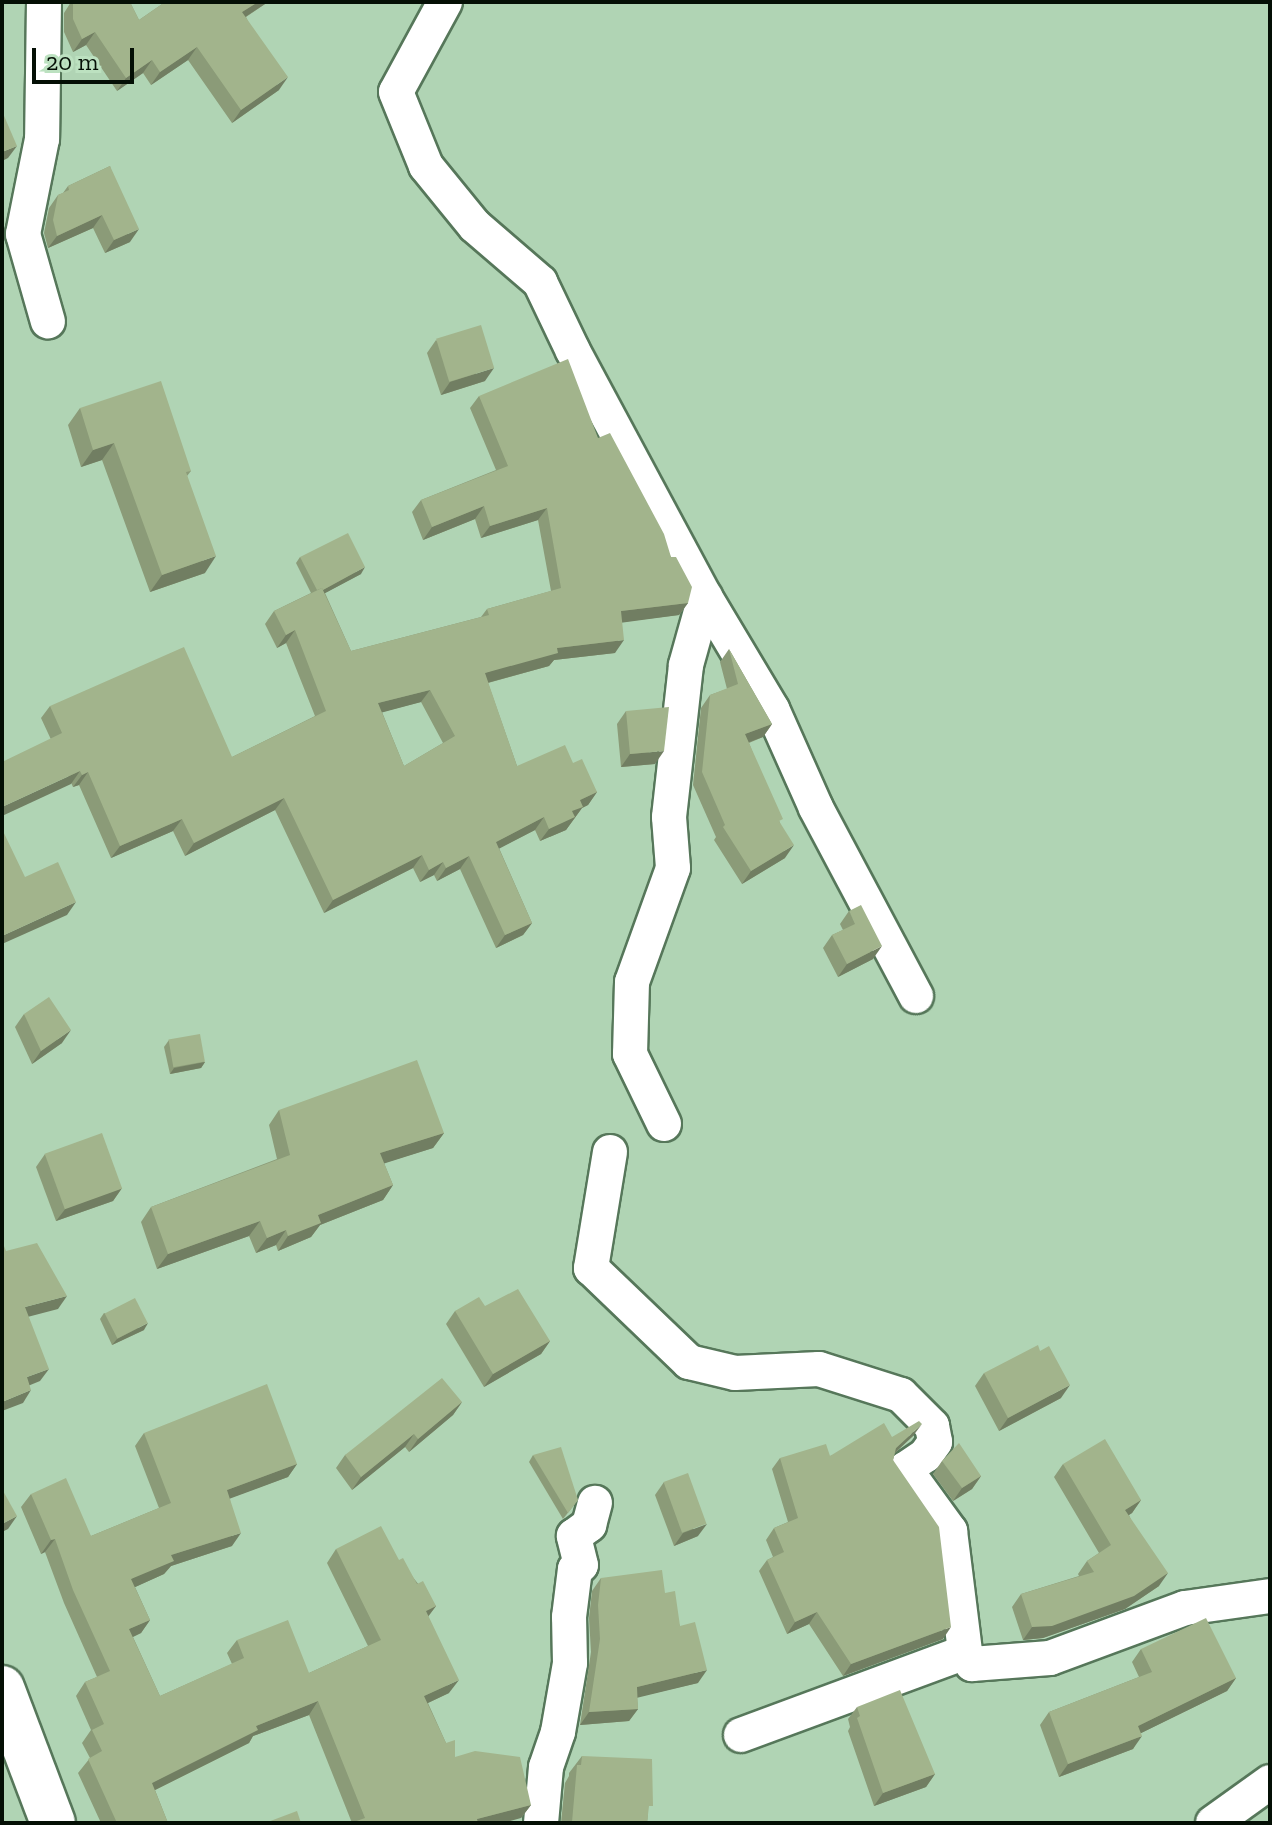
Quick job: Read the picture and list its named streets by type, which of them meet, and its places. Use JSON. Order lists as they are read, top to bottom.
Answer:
{
  "scale_bar": "20 m"
}
